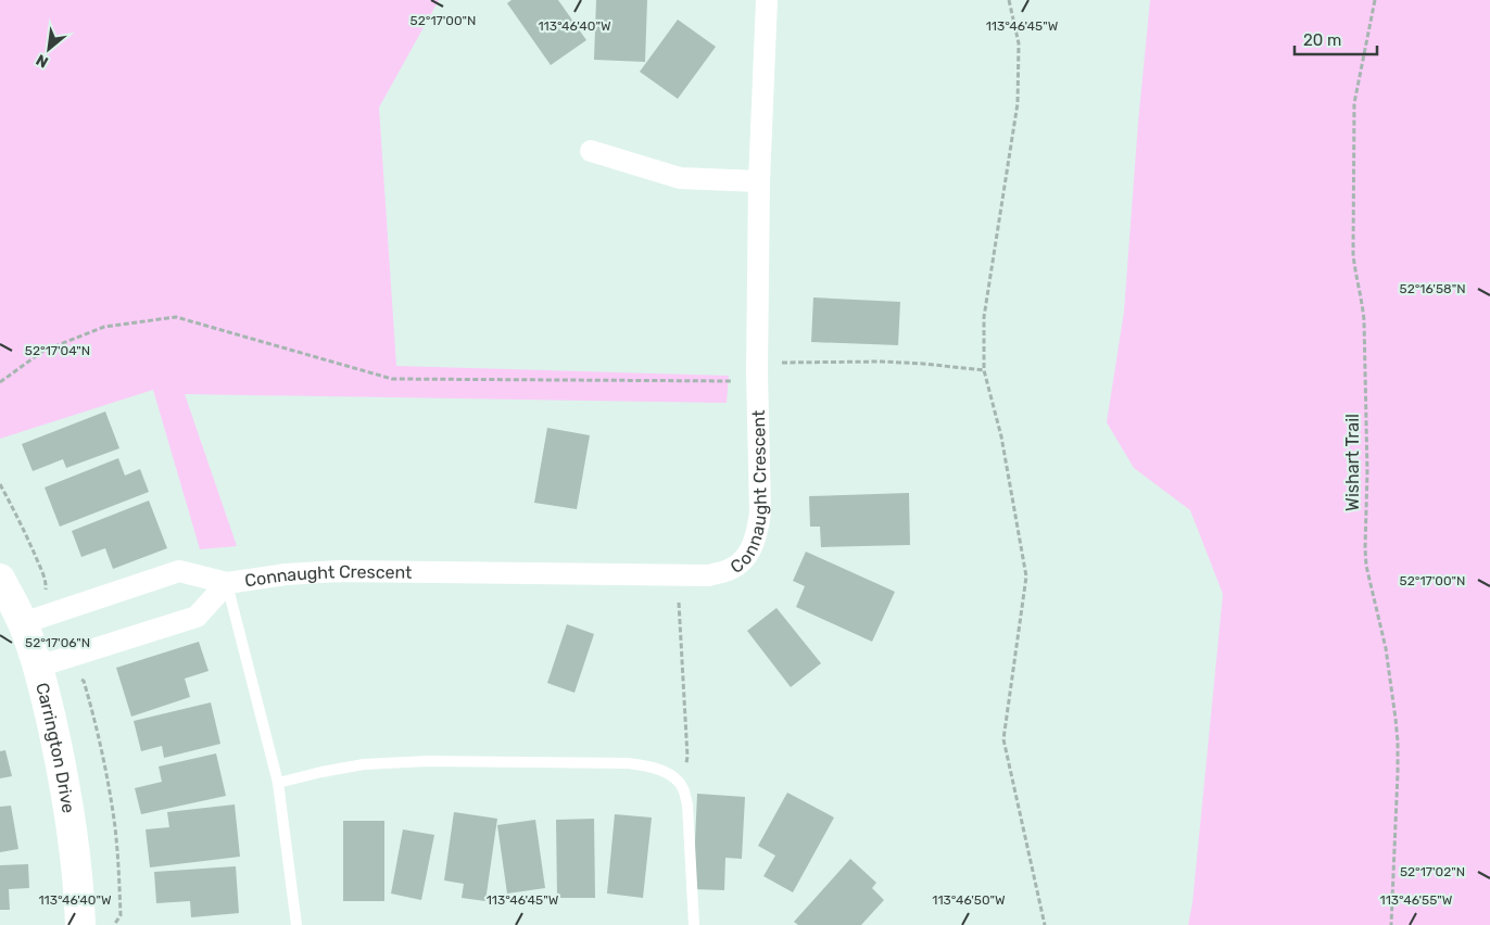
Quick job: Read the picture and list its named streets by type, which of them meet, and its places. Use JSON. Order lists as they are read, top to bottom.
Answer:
{
  "streets": {
    "street": ["Connaught Crescent", "Carrington Drive"],
    "path": ["Wishart Trail"]
  },
  "crossings": [
    ["Connaught Crescent", "Carrington Drive"]
  ],
  "scale_bar": "20 m",
  "north": "bottom left",
  "coordinates": [
    "52°17'00\"N",
    "113°46'40\"W",
    "113°46'45\"W",
    "52°16'58\"N",
    "52°17'04\"N",
    "52°17'06\"N",
    "52°17'02\"N",
    "113°46'50\"W",
    "113°46'55\"W"
  ]
}
